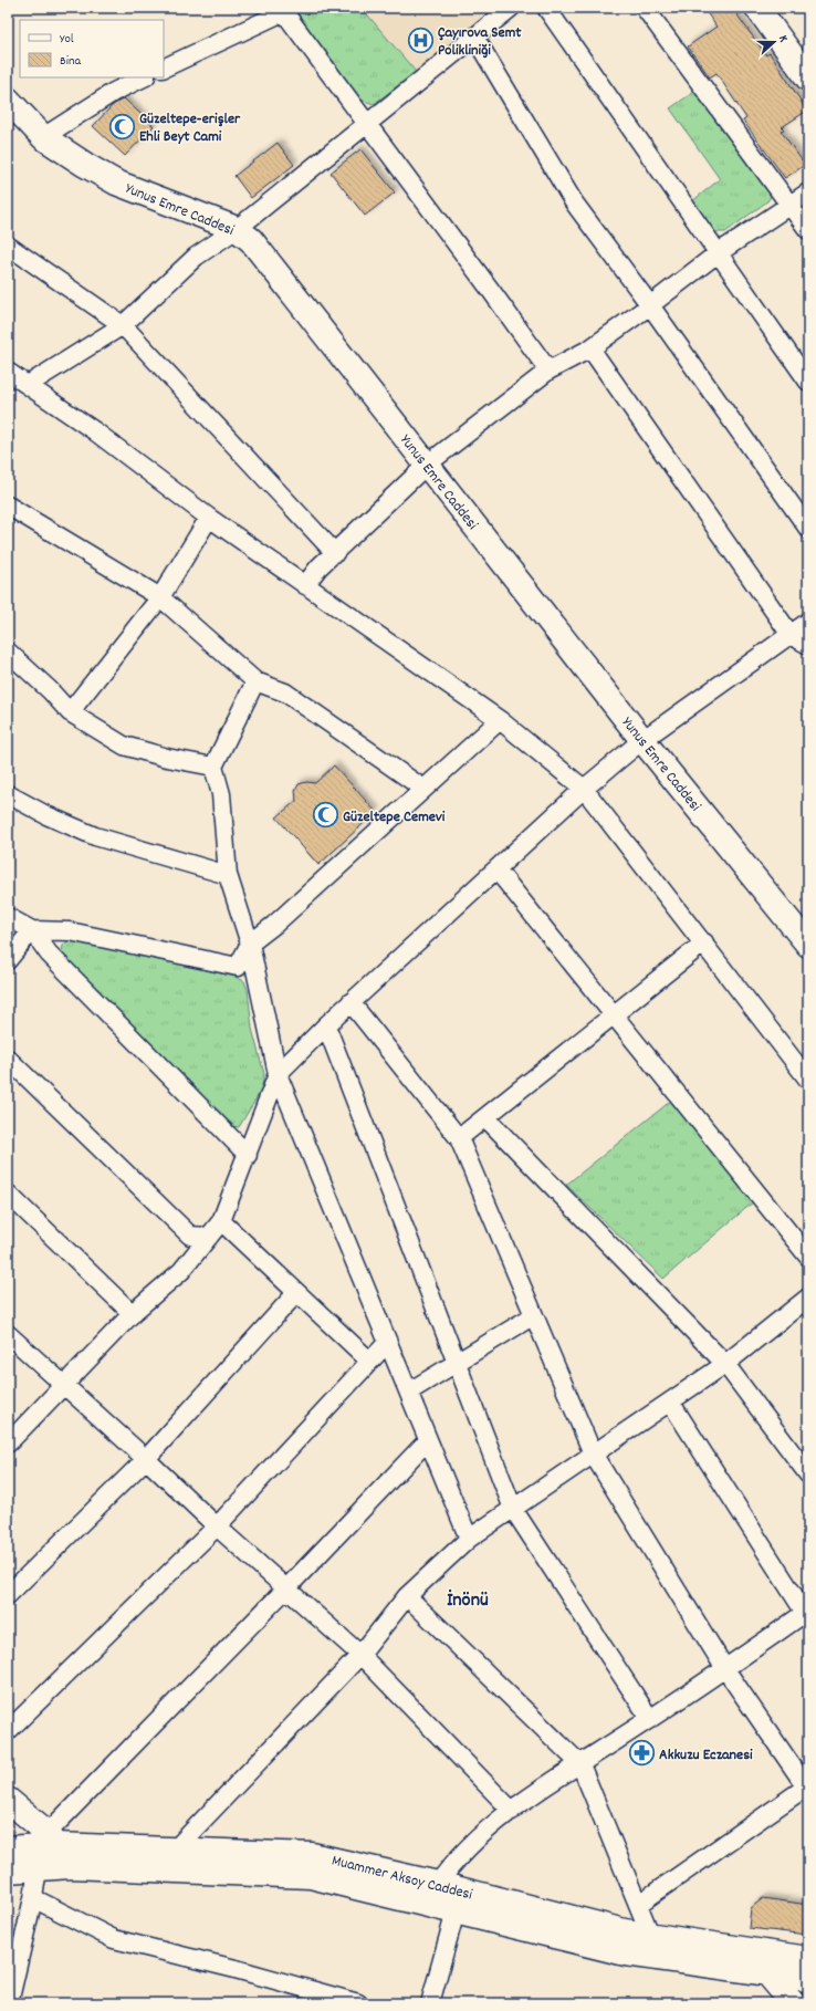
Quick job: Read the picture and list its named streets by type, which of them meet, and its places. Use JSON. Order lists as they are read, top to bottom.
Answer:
{
  "streets": {
    "main road": ["Yunus Emre Caddesi", "Muammer Aksoy Caddesi"]
  },
  "districts": ["İnönü"],
  "places": {
    "hospital": ["Çayırova Semt Polikliniği"],
    "mosque": ["Güzeltepe-erişler Ehli Beyt Cami", "Güzeltepe Cemevi"],
    "pharmacy": ["Akkuzu Eczanesi"]
  },
  "legend": ["Yol", "Bina"],
  "north": "right"
}
